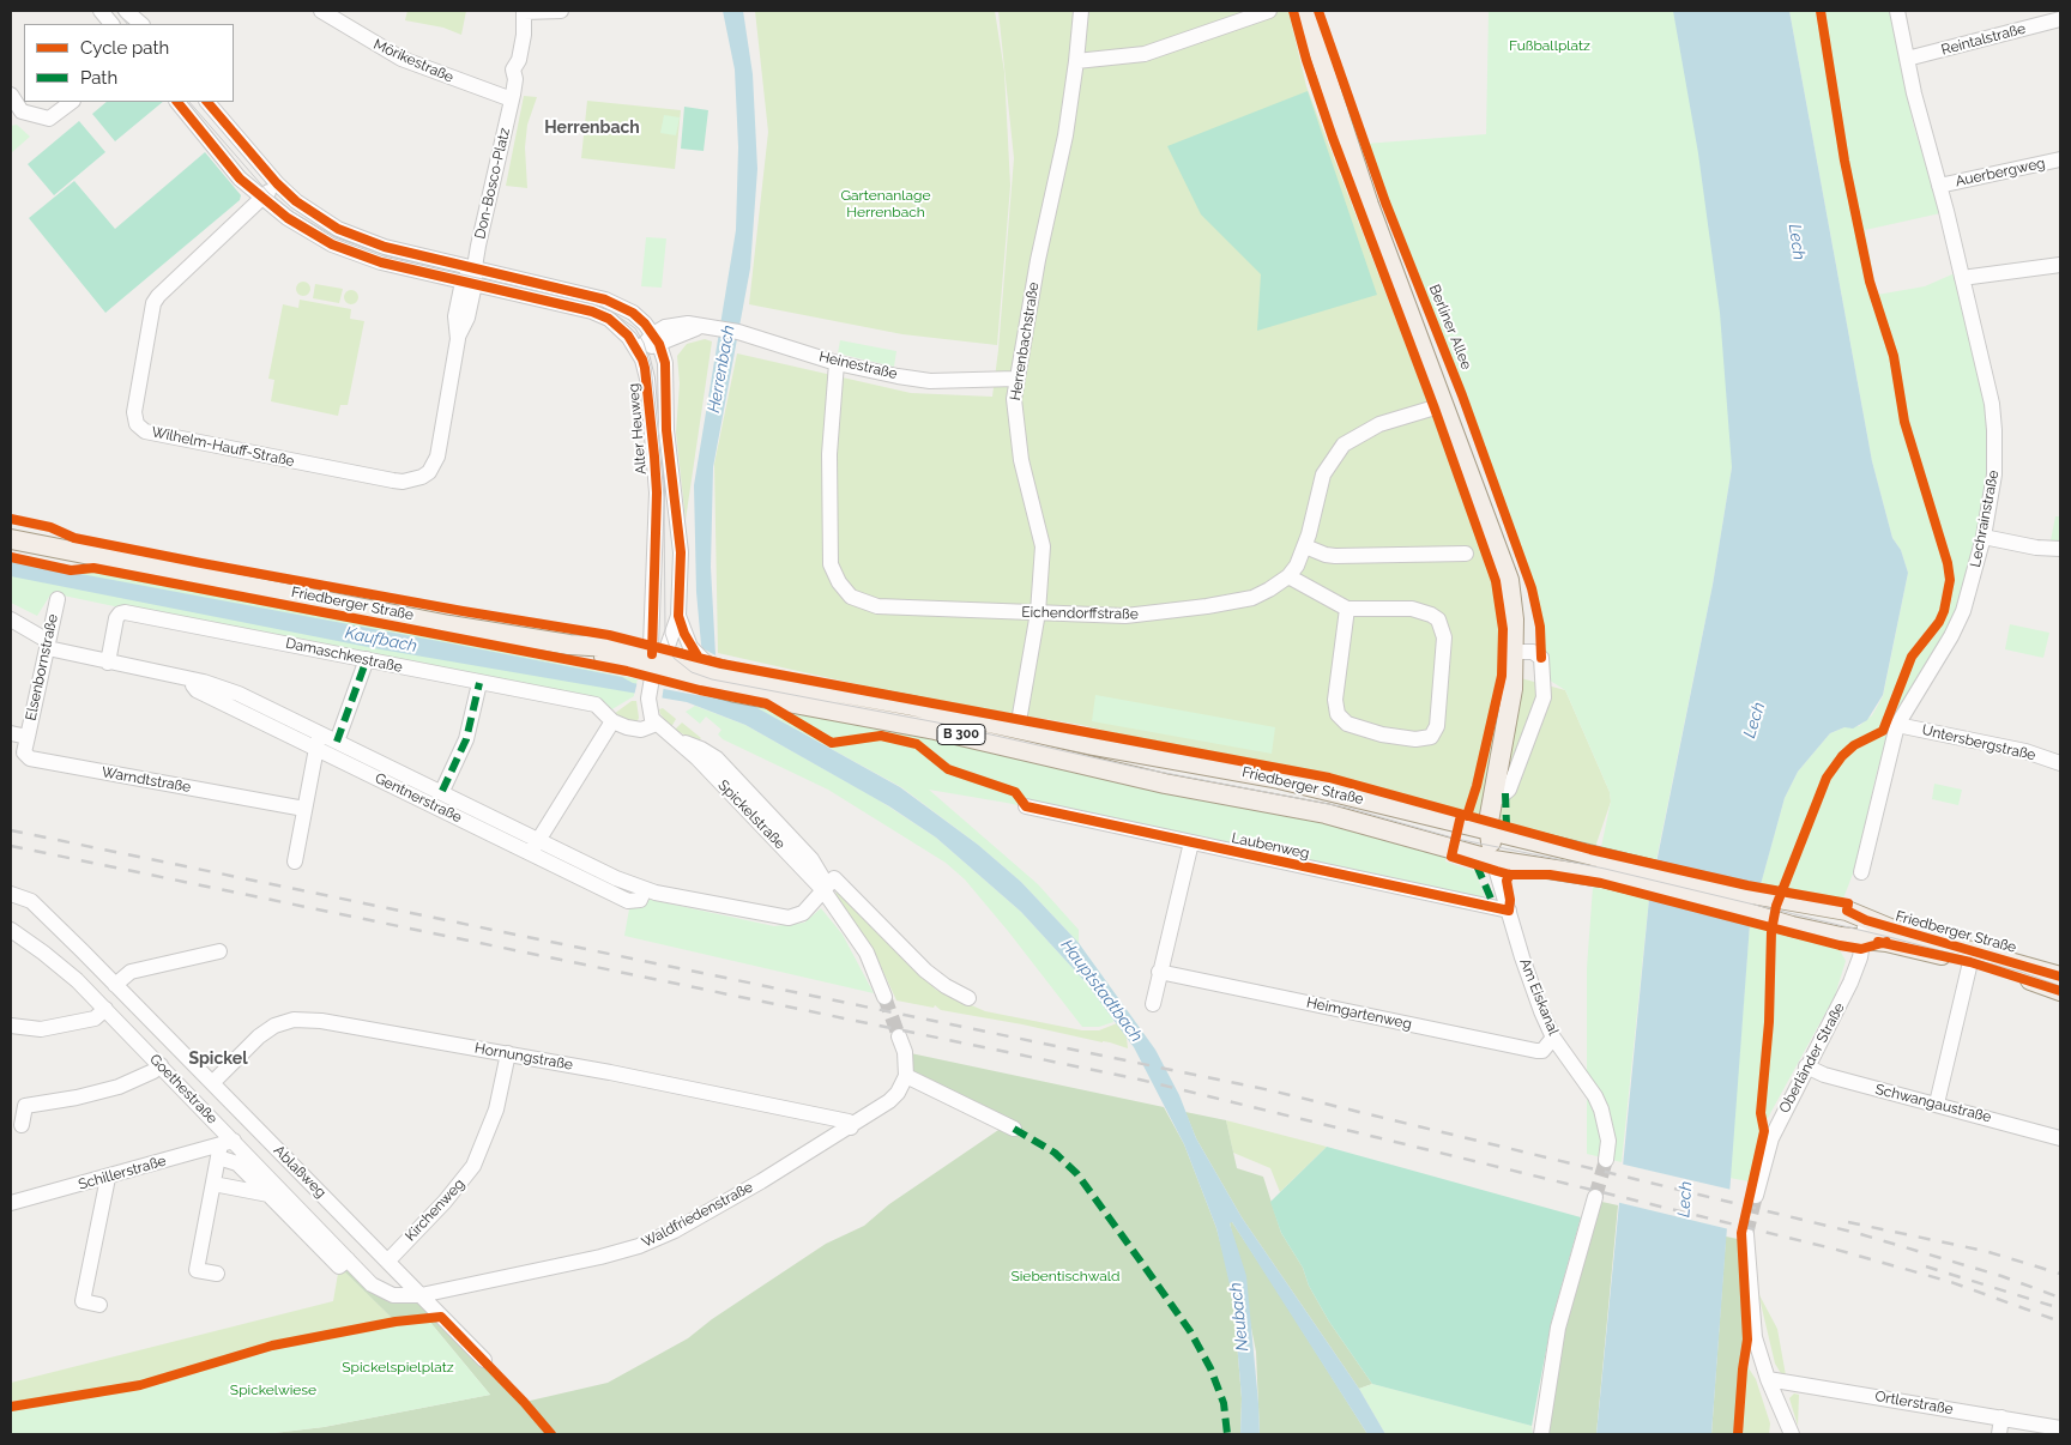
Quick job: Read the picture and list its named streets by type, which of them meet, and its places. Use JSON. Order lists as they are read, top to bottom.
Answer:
{
  "streets": {
    "main road": ["Friedberger Straße", "B 300"],
    "street": [
      "Reintalstraße",
      "Mörikestraße",
      "Auerbergweg",
      "Don-Bosco-Platz",
      "Herrenbachstraße",
      "Heinestraße",
      "Alter Heuweg",
      "Wilhelm-Hauff-Straße",
      "Lechrainstraße",
      "Eichendorffstraße",
      "Damaschkestraße",
      "Elsenbornstraße",
      "Untersbergstraße",
      "Warndtstraße",
      "Gentnerstraße",
      "Spickelstraße",
      "Laubenweg",
      "Am Eiskanal",
      "Heimgartenweg",
      "Hornungstraße",
      "Oberländer Straße",
      "Goethestraße",
      "Schwangaustraße",
      "Ablaßweg",
      "Schillerstraße",
      "Kirchenweg",
      "Waldfriedenstraße",
      "Ortlerstraße"
    ],
    "cycle path": ["Berliner Allee"]
  },
  "crossings": [
    ["Reintalstraße", "Lechrainstraße"],
    ["Mörikestraße", "Don-Bosco-Platz"],
    ["Auerbergweg", "Lechrainstraße"],
    ["Don-Bosco-Platz", "Wilhelm-Hauff-Straße"],
    ["Herrenbachstraße", "Heinestraße"],
    ["Herrenbachstraße", "Friedberger Straße"],
    ["Herrenbachstraße", "Eichendorffstraße"],
    ["Heinestraße", "Alter Heuweg"],
    ["Heinestraße", "Eichendorffstraße"],
    ["Alter Heuweg", "Friedberger Straße"],
    ["Lechrainstraße", "Untersbergstraße"],
    ["Friedberger Straße", "Am Eiskanal"],
    ["Friedberger Straße", "Oberländer Straße"],
    ["Damaschkestraße", "Gentnerstraße"],
    ["Elsenbornstraße", "Warndtstraße"],
    ["Elsenbornstraße", "Gentnerstraße"],
    ["Gentnerstraße", "Spickelstraße"],
    ["Laubenweg", "Am Eiskanal"],
    ["Am Eiskanal", "Heimgartenweg"],
    ["Hornungstraße", "Ablaßweg"],
    ["Hornungstraße", "Kirchenweg"],
    ["Hornungstraße", "Waldfriedenstraße"],
    ["Oberländer Straße", "Schwangaustraße"],
    ["Goethestraße", "Ablaßweg"],
    ["Goethestraße", "Schillerstraße"],
    ["Goethestraße", "Waldfriedenstraße"],
    ["Ablaßweg", "Kirchenweg"],
    ["Ablaßweg", "Waldfriedenstraße"]
  ],
  "districts": ["Herrenbach", "Spickel"],
  "water": [
    "Lech",
    "Herrenbach",
    "Kaufbach",
    "Hauptstadtbach",
    "Neubach"
  ],
  "parks": [
    "Fußballplatz",
    "Gartenanlage Herrenbach",
    "Siebentischwald",
    "Spickelspielplatz",
    "Spickelwiese"
  ],
  "legend": ["Cycle path", "Path"]
}
